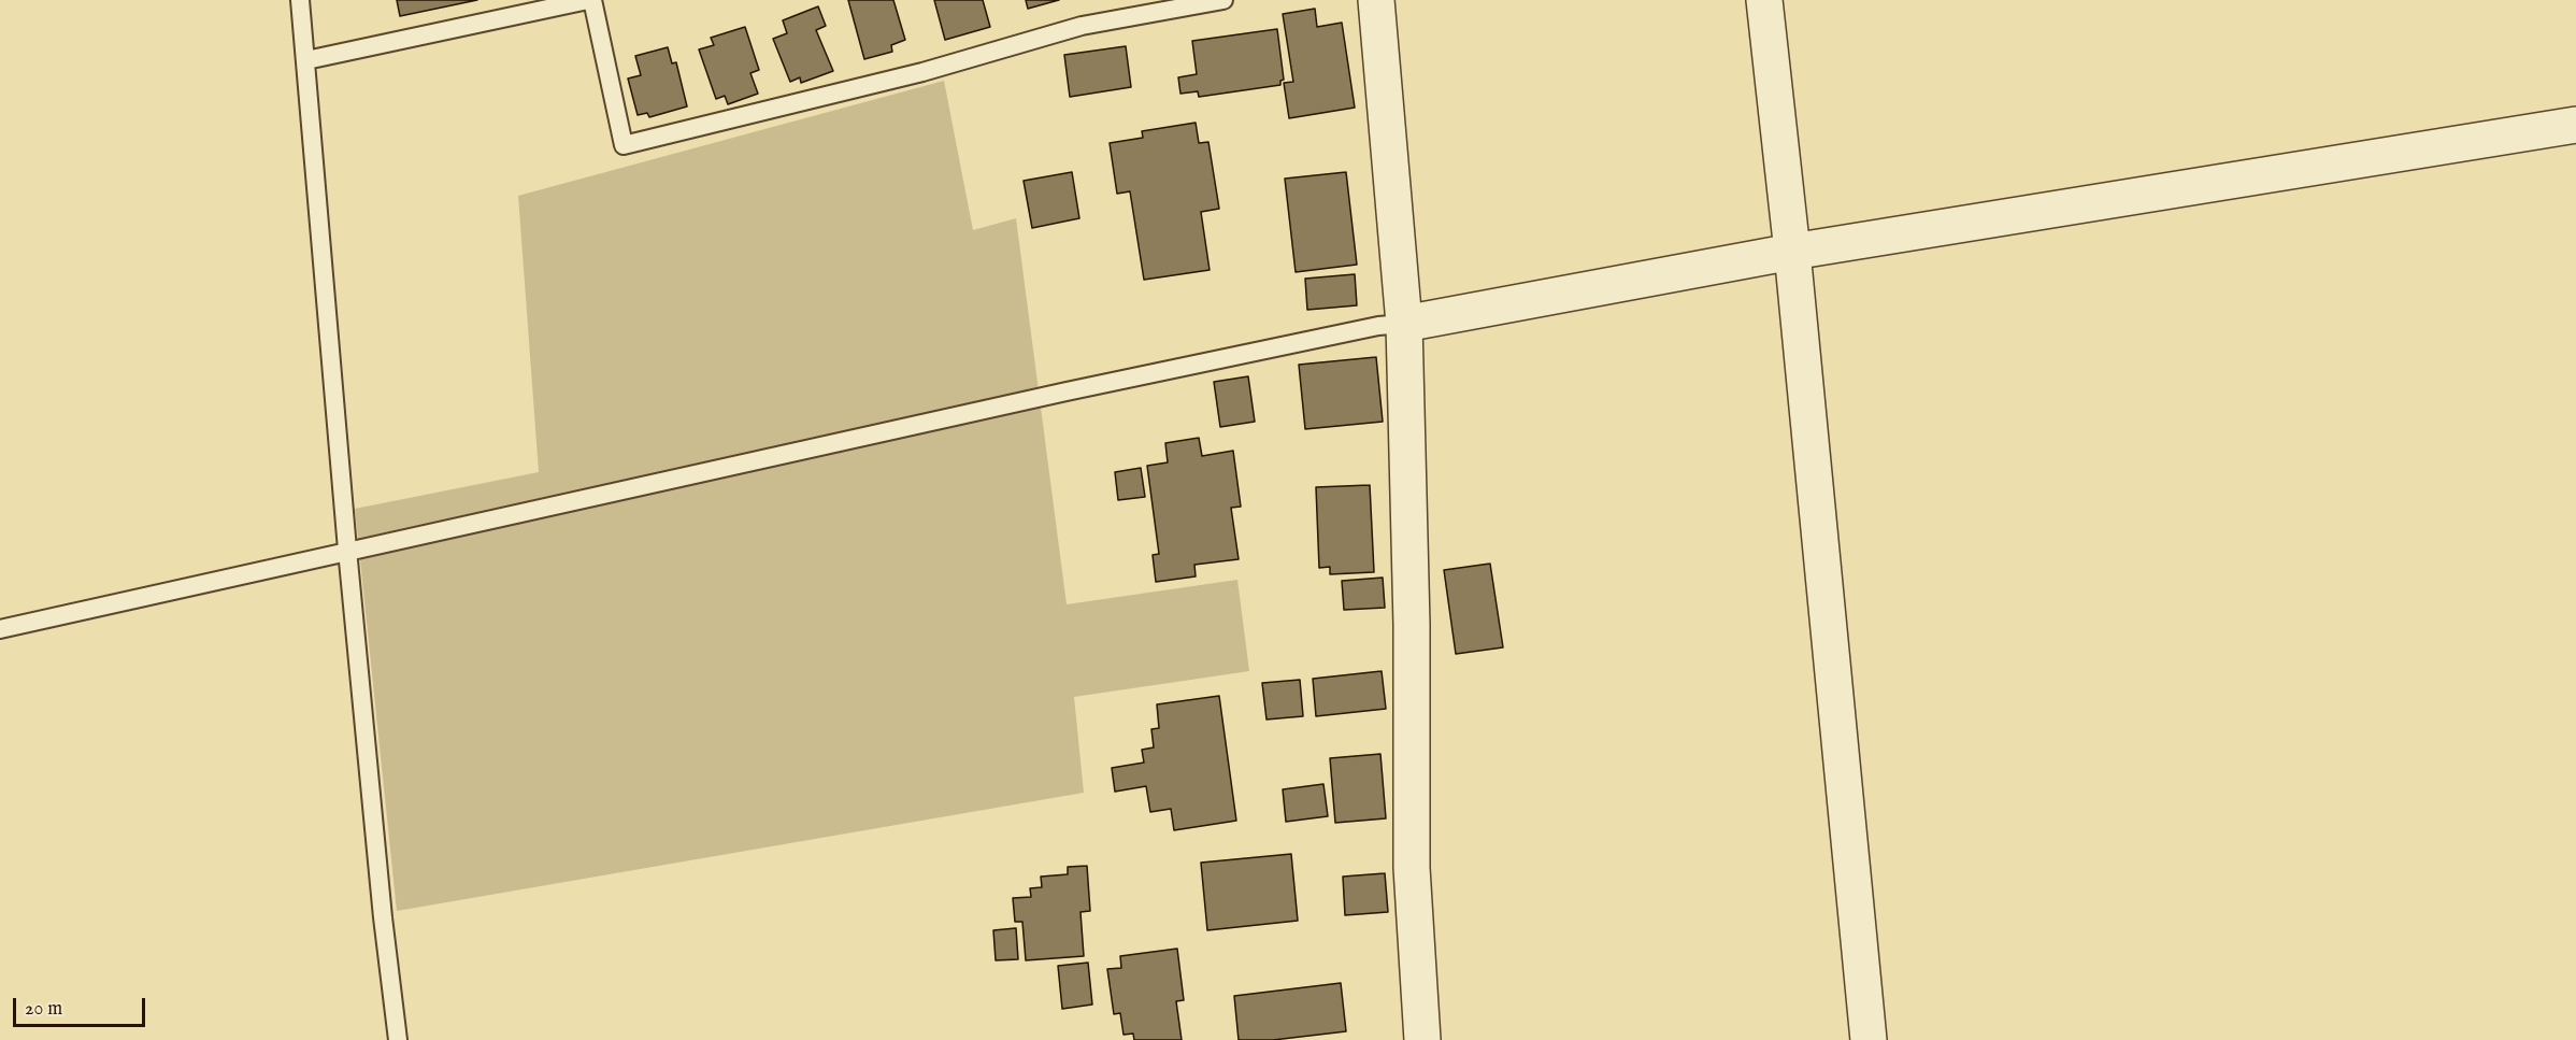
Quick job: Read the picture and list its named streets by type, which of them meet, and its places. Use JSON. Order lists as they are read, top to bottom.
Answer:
{
  "scale_bar": "20 m"
}
